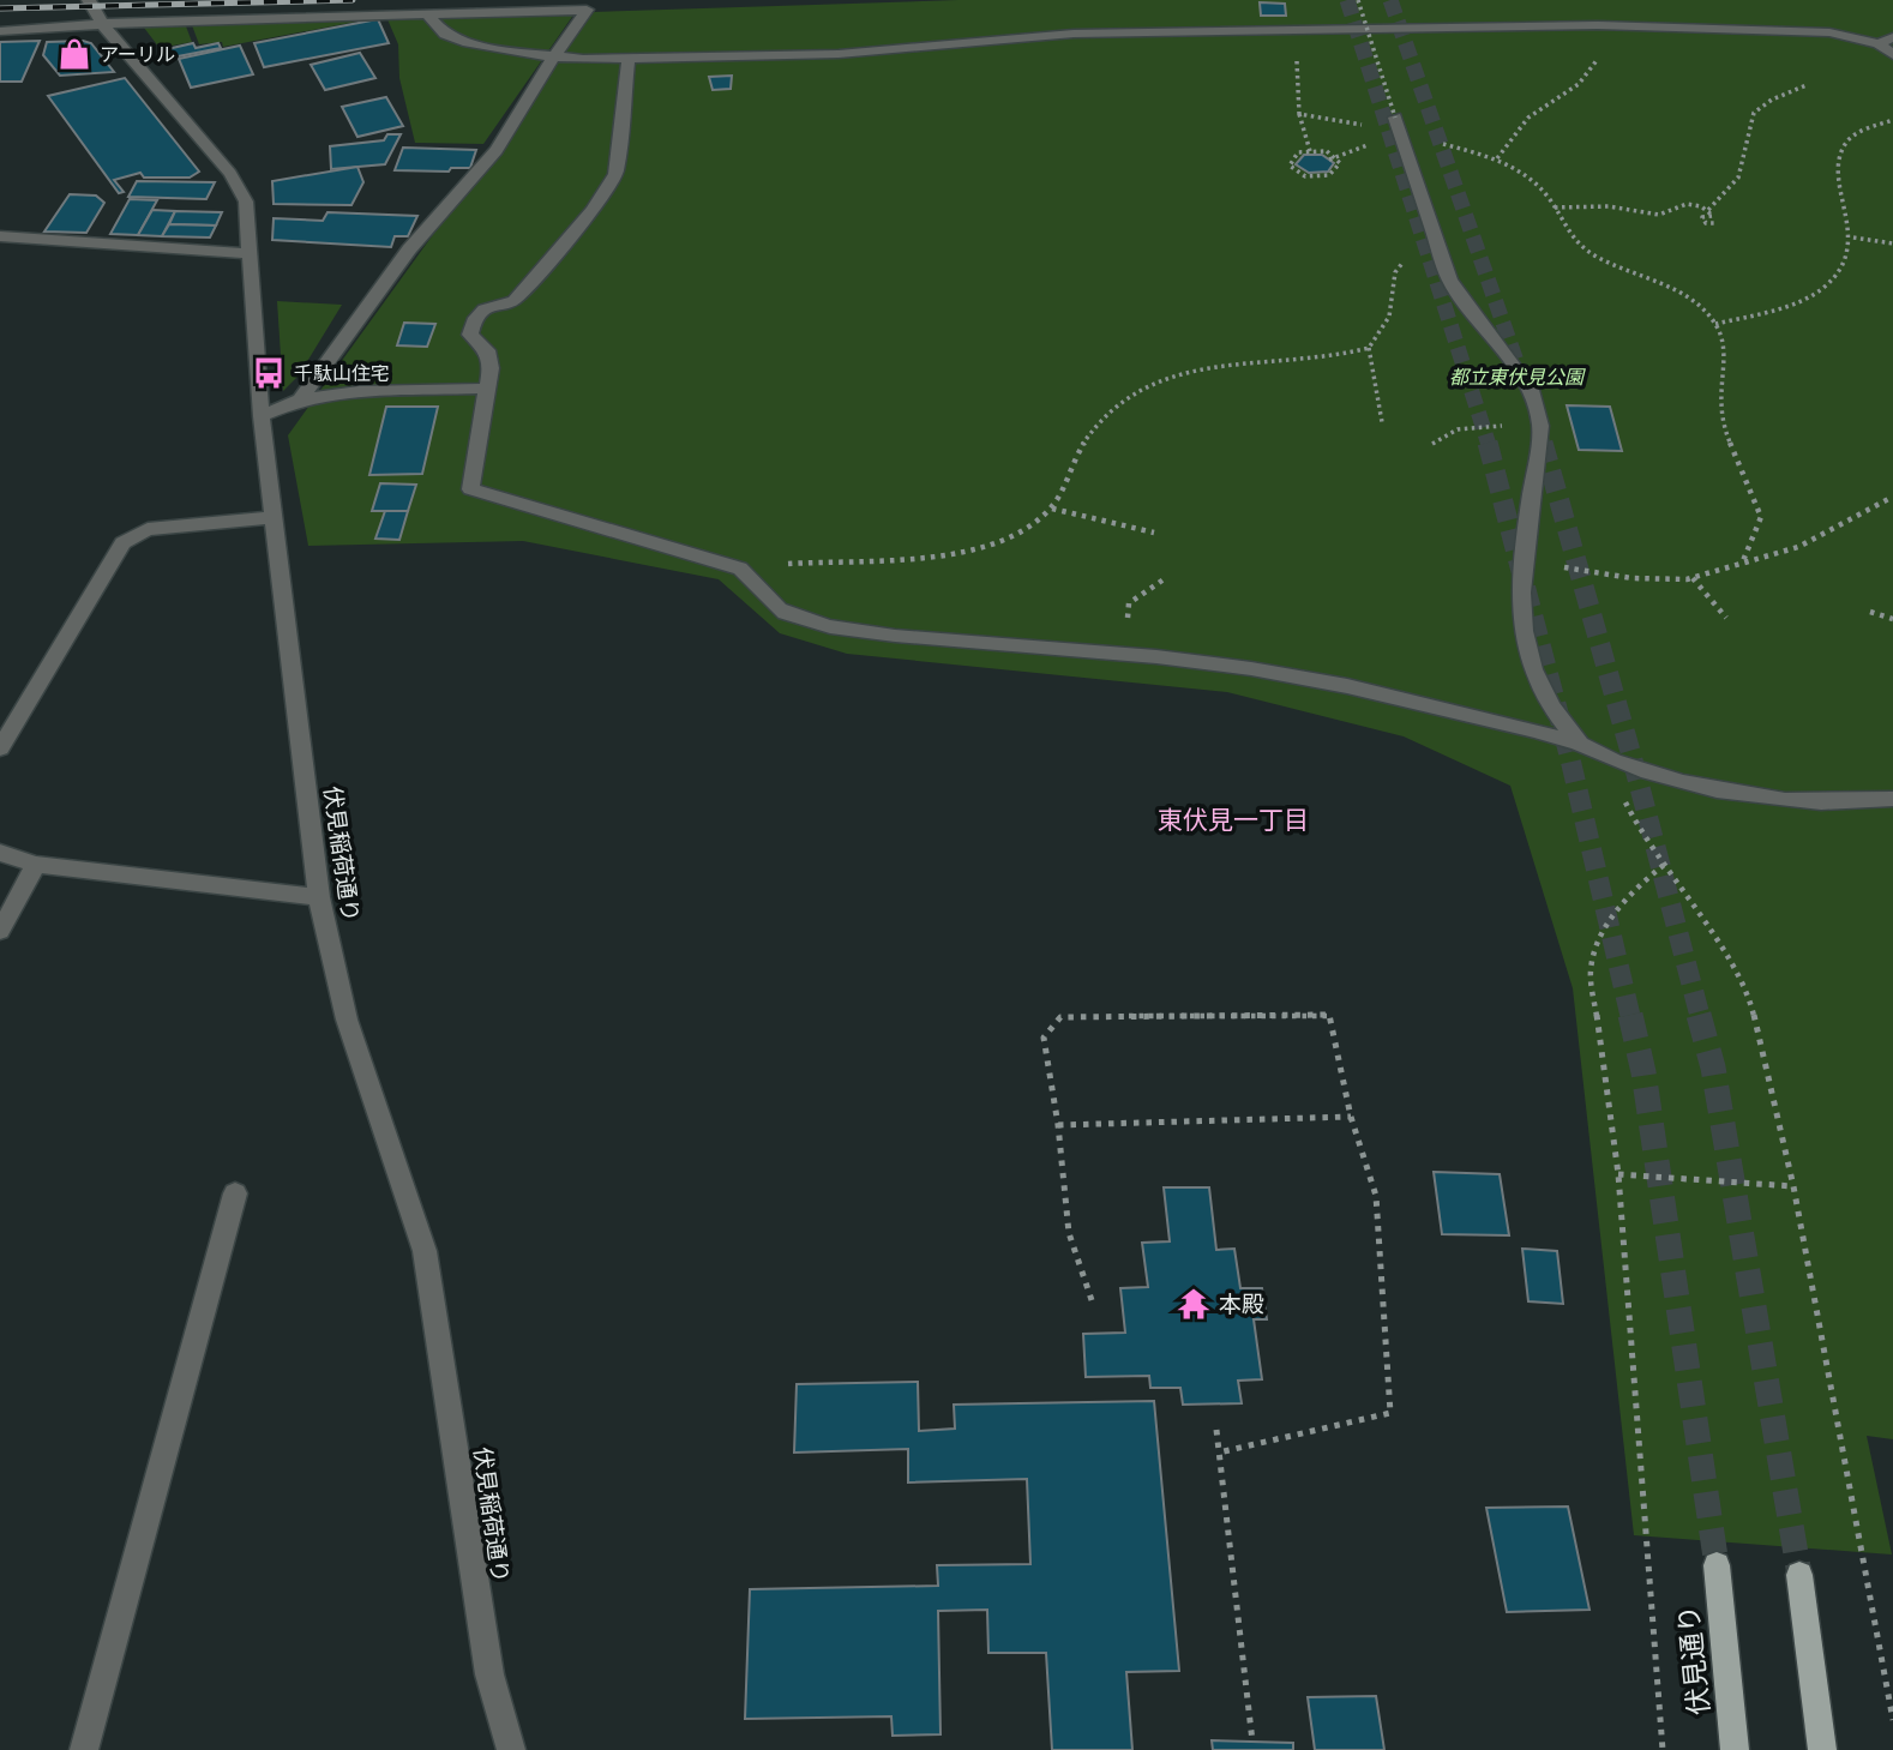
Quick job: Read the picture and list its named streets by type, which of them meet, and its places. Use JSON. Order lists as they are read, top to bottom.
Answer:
{
  "streets": {
    "main road": ["伏見通り"],
    "street": ["伏見稲荷通り"]
  },
  "districts": ["東伏見一丁目"],
  "parks": ["都立東伏見公園"],
  "places": {
    "shop": ["アーリル"],
    "bus stop": ["千駄山住宅"],
    "temple": ["本殿"]
  }
}
